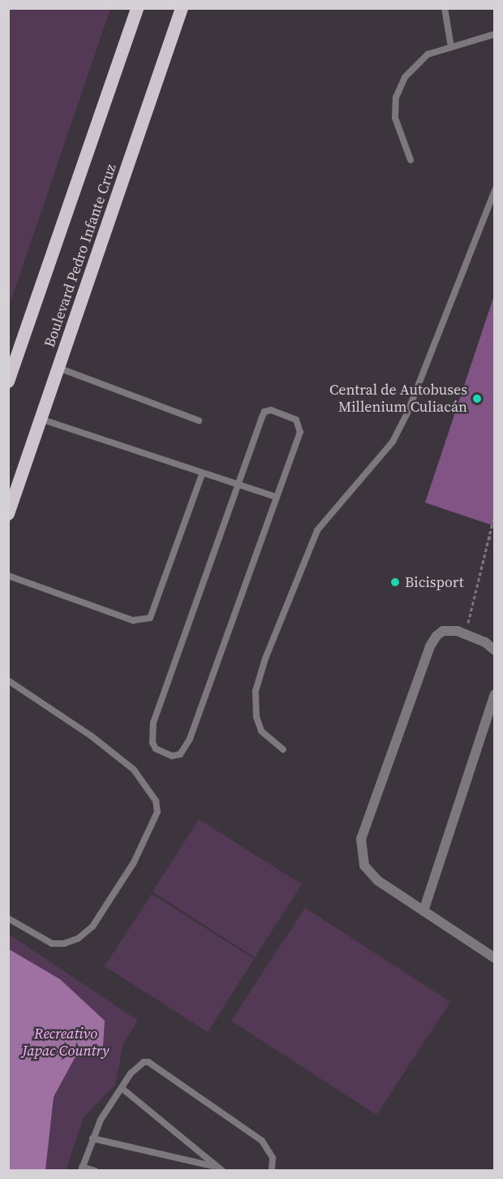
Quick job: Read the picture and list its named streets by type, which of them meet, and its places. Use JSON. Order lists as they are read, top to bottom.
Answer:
{
  "streets": {
    "highway": ["Boulevard Pedro Infante Cruz"]
  },
  "parks": ["Recreativo Japac Country"],
  "places": ["Central de Autobuses Millenium Culiacán", "Bicisport"]
}
